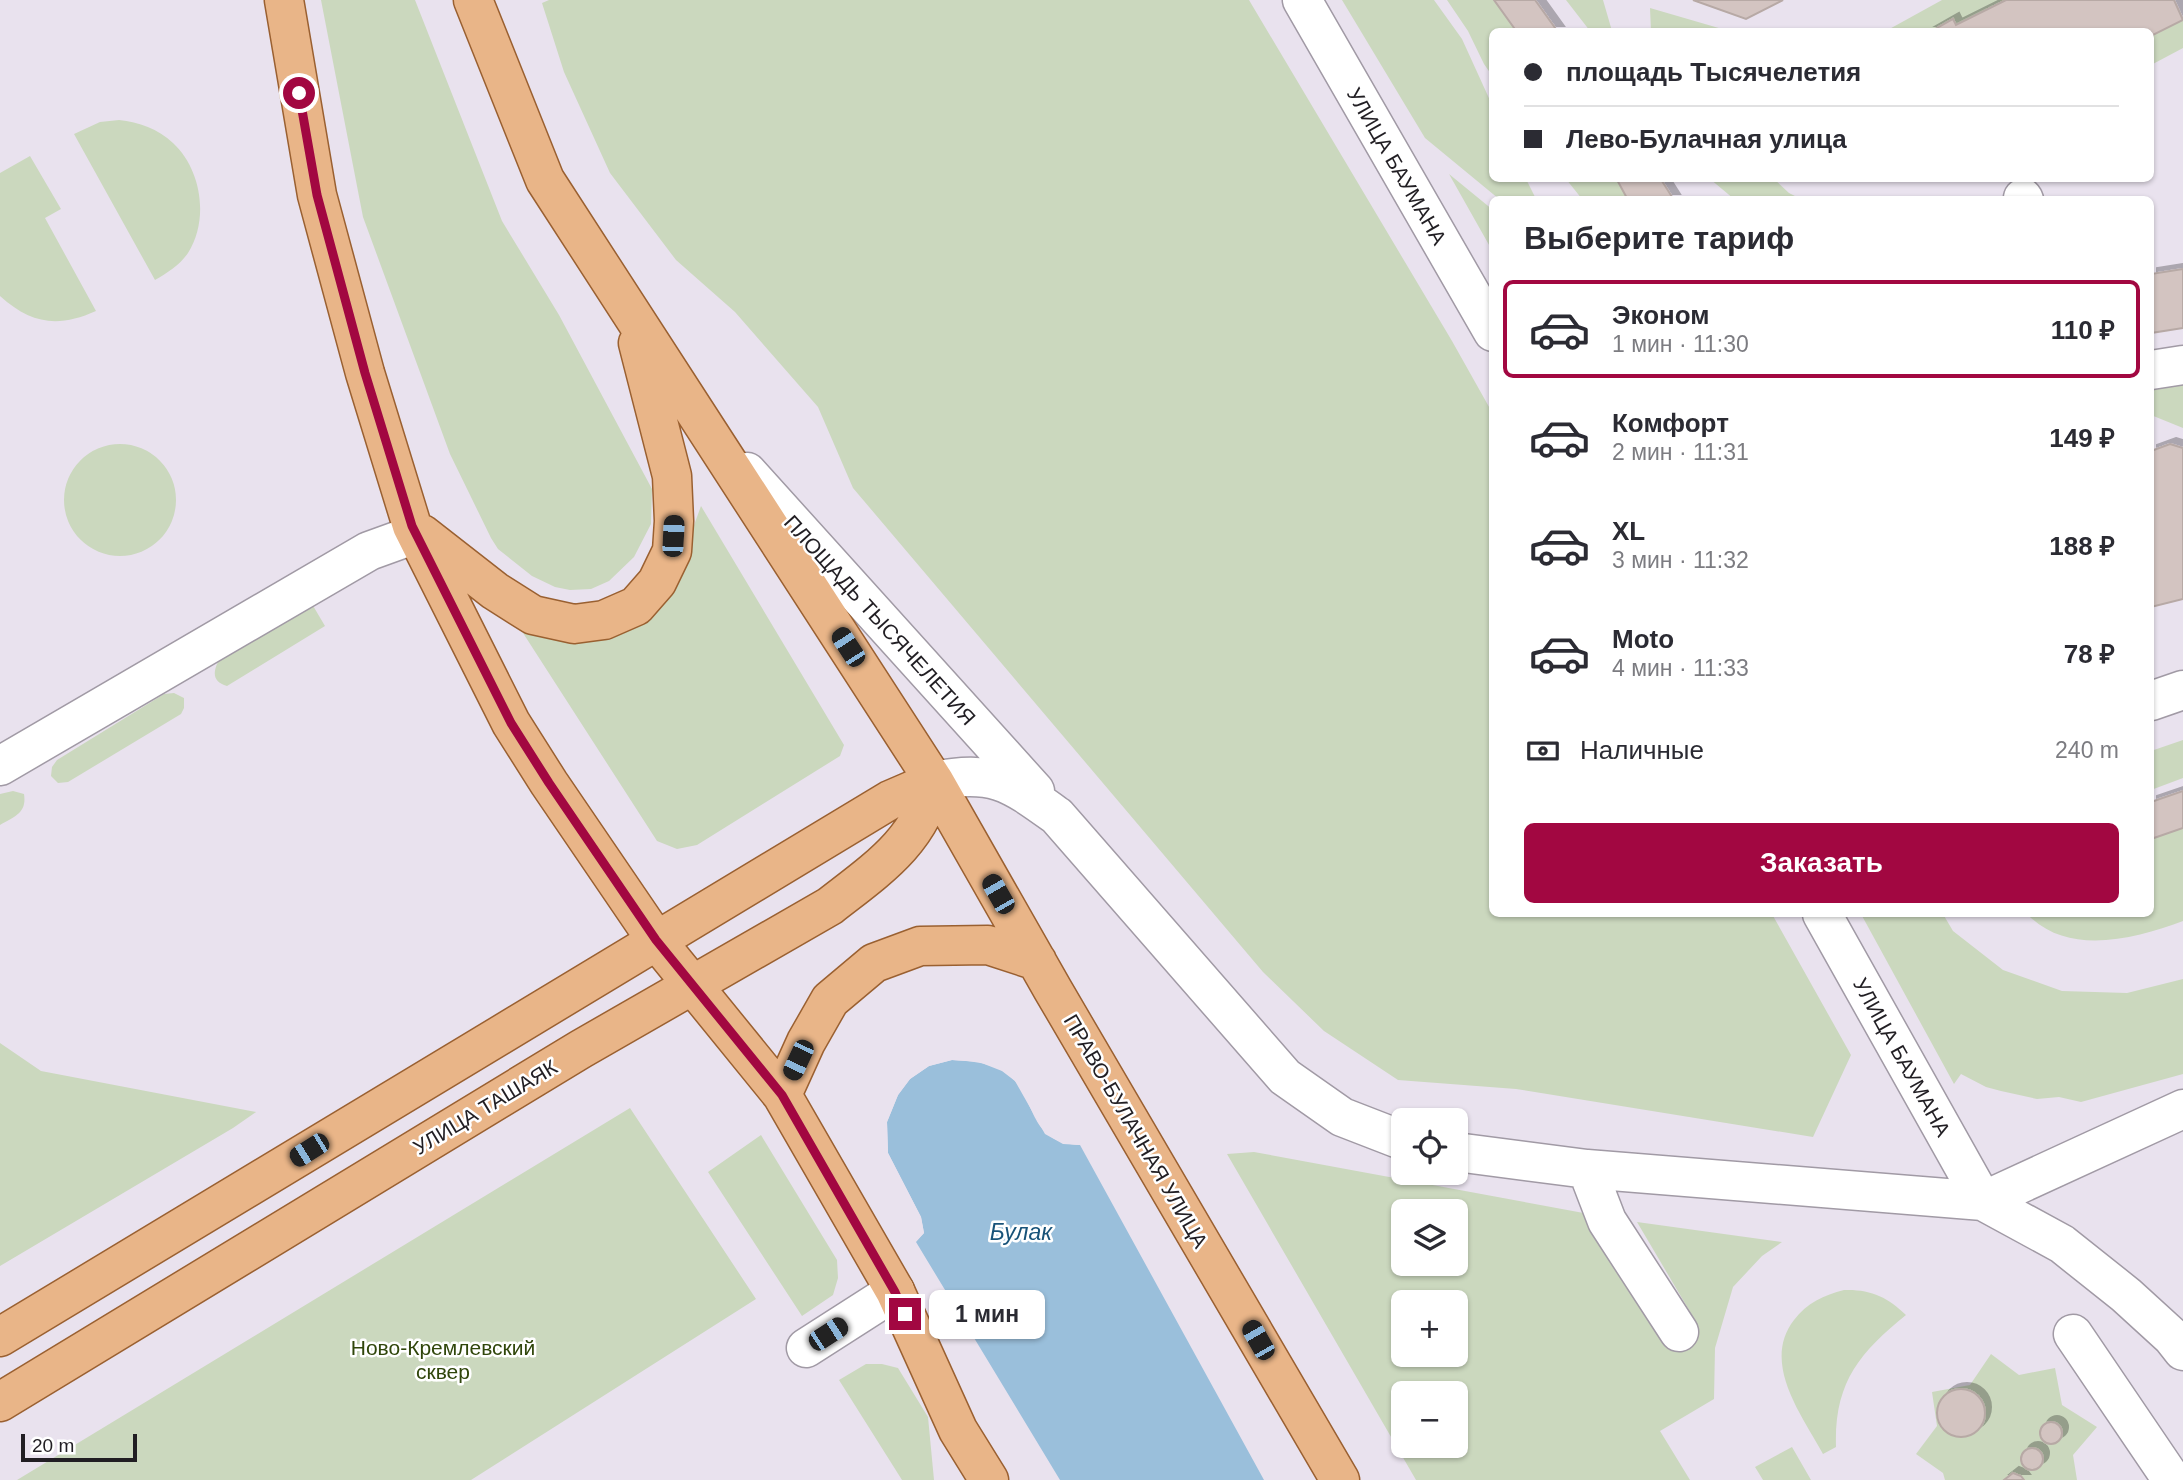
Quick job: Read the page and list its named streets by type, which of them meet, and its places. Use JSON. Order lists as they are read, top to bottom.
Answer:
{
  "streets": {
    "main road": ["ПЛОЩАДЬ ТЫСЯЧЕЛЕТИЯ", "УЛИЦА ТАШАЯК", "ПРАВО-БУЛАЧНАЯ УЛИЦА"],
    "street": ["УЛИЦА БАУМАНА"]
  },
  "crossings": [
    ["ПЛОЩАДЬ ТЫСЯЧЕЛЕТИЯ", "УЛИЦА ТАШАЯК"],
    ["ПЛОЩАДЬ ТЫСЯЧЕЛЕТИЯ", "ПРАВО-БУЛАЧНАЯ УЛИЦА"],
    ["УЛИЦА ТАШАЯК", "ПРАВО-БУЛАЧНАЯ УЛИЦА"]
  ],
  "water": ["Булак"],
  "parks": ["Ново-Кремлевский сквер"],
  "scale_bar": "20 m",
  "page": {
    "banner": ["площадь Тысячелетия", "Лево-Булачная улица"],
    "heading": "Выберите тариф",
    "list": [
      {
        "name": "Эконом",
        "note": "1 мин · 11:30",
        "value": "110 ₽"
      },
      {
        "name": "Комфорт",
        "note": "2 мин · 11:31",
        "value": "149 ₽"
      },
      {
        "name": "XL",
        "note": "3 мин · 11:32",
        "value": "188 ₽"
      },
      {
        "name": "Moto",
        "note": "4 мин · 11:33",
        "value": "78 ₽"
      }
    ],
    "pay": ["Наличные", "240 m"],
    "buttons": "Заказать",
    "map_buttons": ["+", "−"],
    "bubble": "1 мин",
    "scale": "20 m"
  }
}
